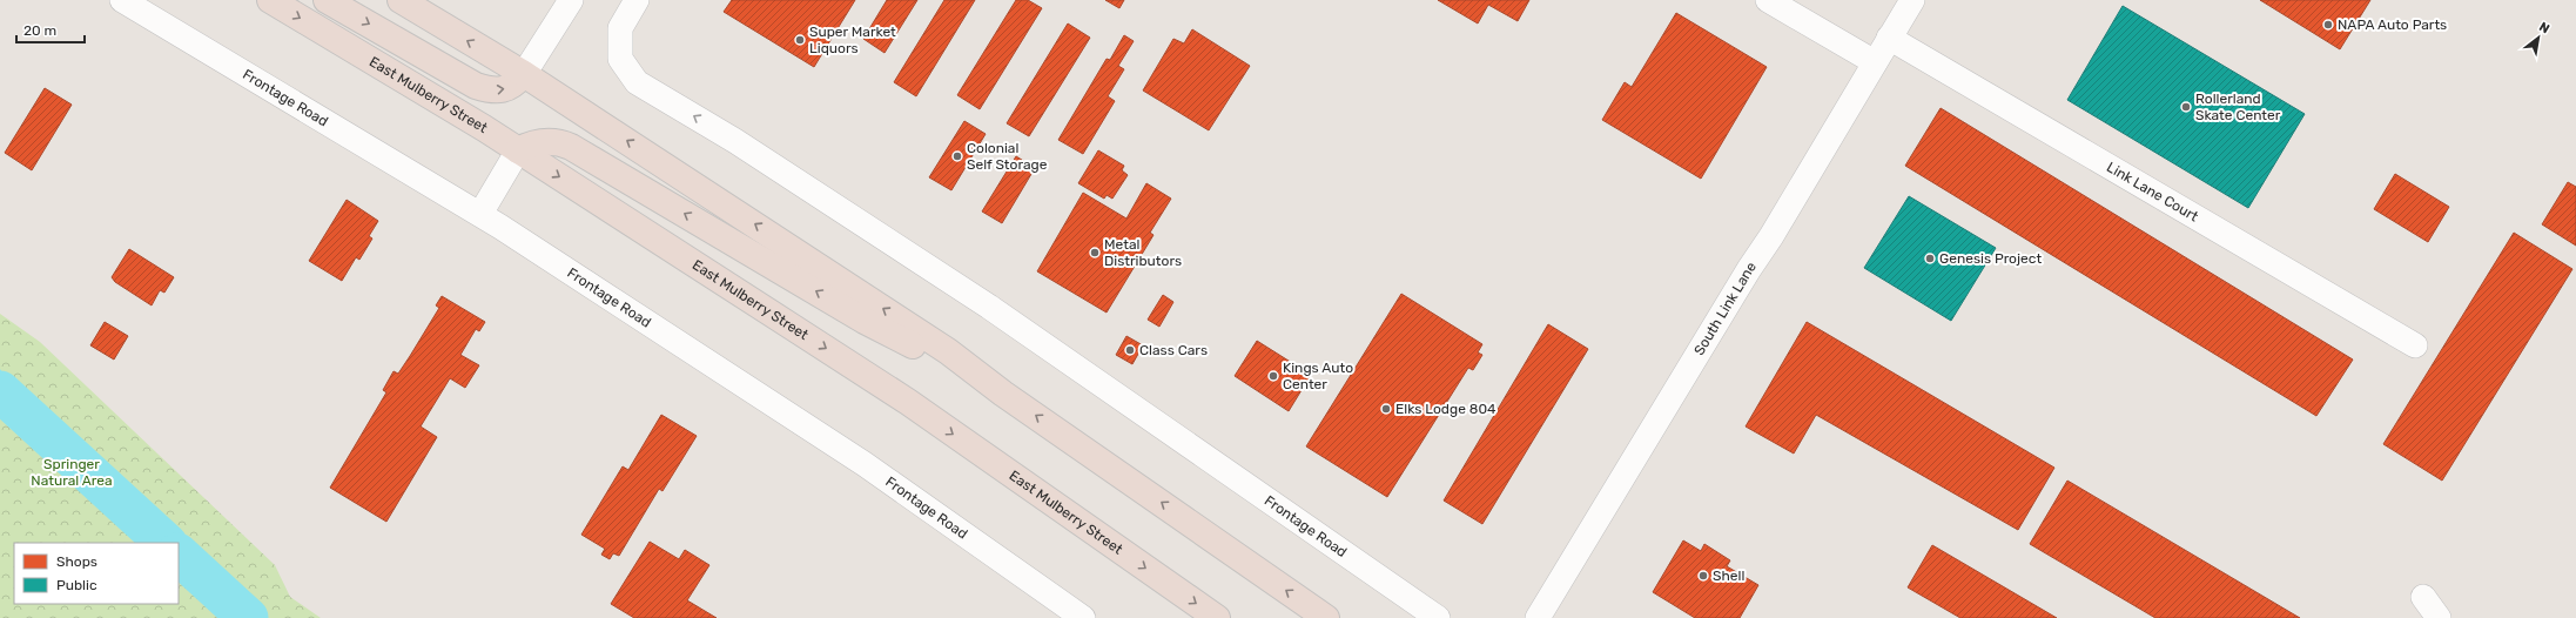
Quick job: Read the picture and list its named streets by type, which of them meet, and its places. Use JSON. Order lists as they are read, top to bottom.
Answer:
{
  "streets": {
    "highway": ["East Mulberry Street"],
    "street": ["Frontage Road", "Link Lane Court", "South Link Lane"]
  },
  "crossings": [
    ["Link Lane Court", "South Link Lane"]
  ],
  "parks": ["Springer Natural Area"],
  "places": [
    "NAPA Auto Parts",
    "Super Market Liquors",
    "Rollerland Skate Center",
    "Colonial Self Storage",
    "Metal Distributors",
    "Genesis Project",
    "Class Cars",
    "Kings Auto Center",
    "Elks Lodge 804",
    "Shell"
  ],
  "legend": ["Shops", "Public"],
  "scale_bar": "20 m",
  "north": "top right"
}
